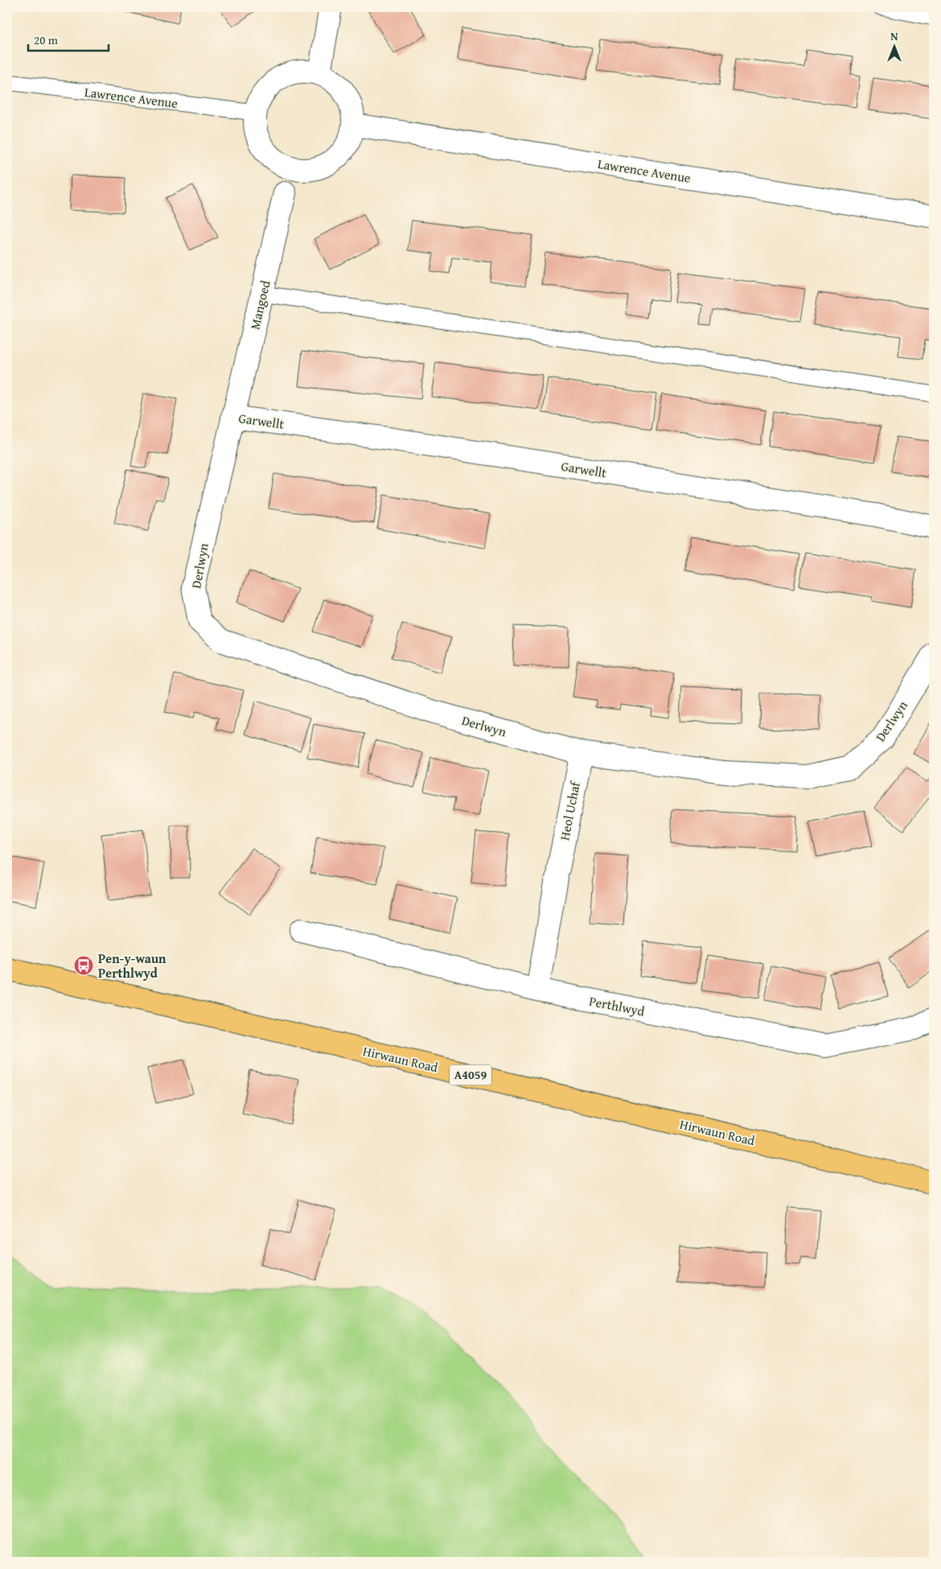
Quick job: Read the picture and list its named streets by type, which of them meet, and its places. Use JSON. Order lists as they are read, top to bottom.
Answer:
{
  "streets": {
    "main road": ["Hirwaun Road", "A4059"],
    "street": [
      "Lawrence Avenue",
      "Mangoed",
      "Garwellt",
      "Derlwyn",
      "Heol Uchaf",
      "Perthlwyd"
    ]
  },
  "crossings": [
    ["Mangoed", "Garwellt"],
    ["Mangoed", "Derlwyn"],
    ["Garwellt", "Derlwyn"],
    ["Derlwyn", "Heol Uchaf"],
    ["Heol Uchaf", "Perthlwyd"]
  ],
  "places": {
    "bus stop": ["Pen-y-waun Perthlwyd"]
  },
  "scale_bar": "20 m",
  "north": "top"
}
